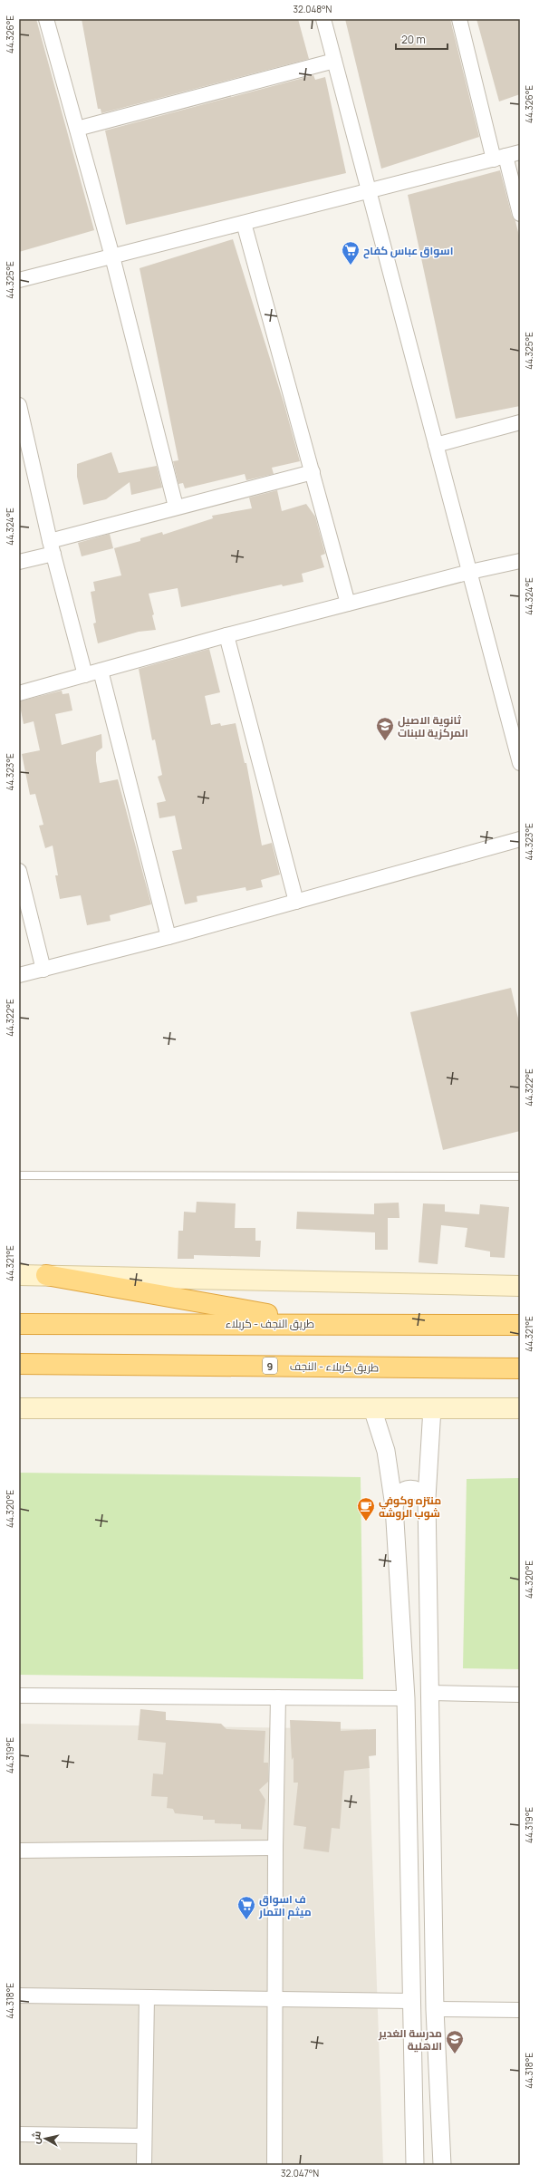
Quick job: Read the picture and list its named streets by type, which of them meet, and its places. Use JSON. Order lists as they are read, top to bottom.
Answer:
{
  "streets": {
    "highway": ["طريق النجف - کربلاء", "9", "طريق کربلاء - النجف"]
  },
  "places": {
    "supermarket": ["اسواق عباس كفاح", "ف اسواق ميثم التمار"],
    "school or university": ["ثانوية الاصيل المركزية للبنات", "مدرسة الغدير الاهلية"],
    "cafe": ["منتزه وكوفي شوب الروشه"]
  },
  "scale_bar": "20 m",
  "north": "left",
  "coordinates": [
    "32.048°N",
    "44.326°E",
    "44.325°E",
    "44.324°E",
    "44.323°E",
    "44.322°E",
    "44.321°E",
    "44.320°E",
    "44.319°E",
    "44.318°E",
    "32.047°N"
  ]
}
